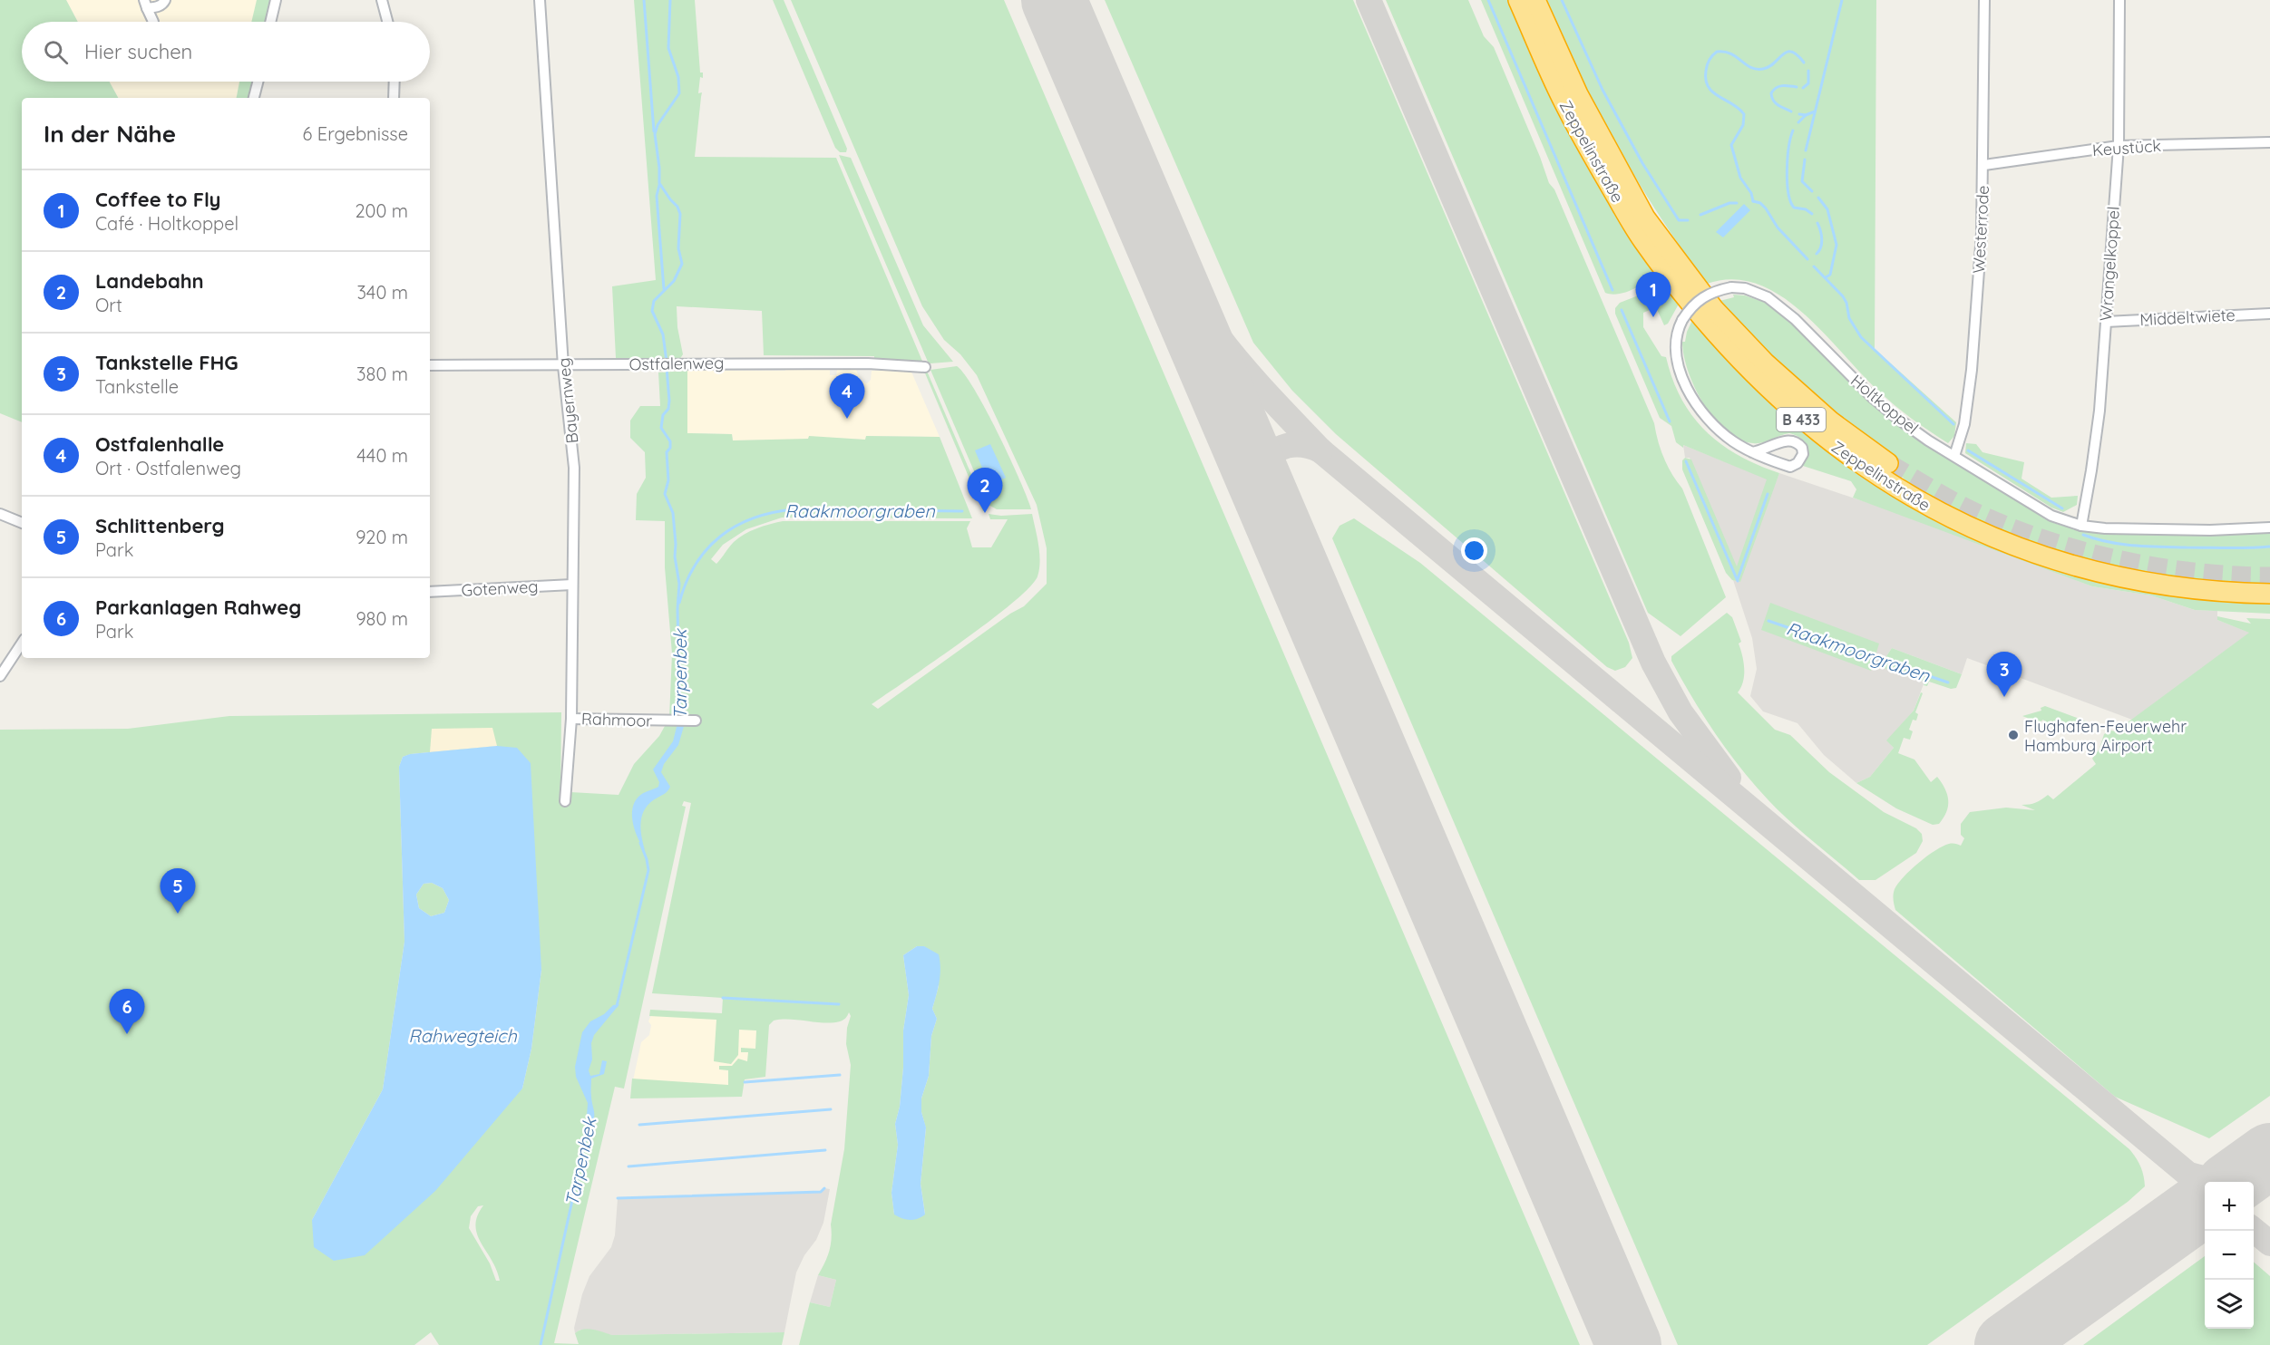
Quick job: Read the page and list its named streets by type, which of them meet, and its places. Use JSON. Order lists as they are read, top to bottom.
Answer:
{
  "streets": {
    "highway": ["Zeppelinstraße", "B 433"],
    "street": [
      "Keustück",
      "Westerrode",
      "Wrangelkoppel",
      "Middeltwiete",
      "Ostfalenweg",
      "Bayernweg",
      "Holtkoppel",
      "Gotenweg",
      "Rahmoor"
    ]
  },
  "crossings": [
    ["Keustück", "Westerrode"],
    ["Keustück", "Wrangelkoppel"],
    ["Westerrode", "Holtkoppel"],
    ["Wrangelkoppel", "Middeltwiete"],
    ["Wrangelkoppel", "Holtkoppel"],
    ["Ostfalenweg", "Bayernweg"],
    ["Bayernweg", "Gotenweg"],
    ["Bayernweg", "Rahmoor"]
  ],
  "water": ["Raakmoorgraben", "Tarpenbek", "Rahwegteich"],
  "places": ["Flughafen-Feuerwehr Hamburg Airport"],
  "page": {
    "search": "Hier suchen",
    "heading": ["In der Nähe", "6 Ergebnisse"],
    "list": [
      {
        "mark": "1",
        "name": "Coffee to Fly",
        "note": "Café · Holtkoppel",
        "value": "200 m"
      },
      {
        "mark": "2",
        "name": "Landebahn",
        "note": "Ort",
        "value": "340 m"
      },
      {
        "mark": "3",
        "name": "Tankstelle FHG",
        "note": "Tankstelle",
        "value": "380 m"
      },
      {
        "mark": "4",
        "name": "Ostfalenhalle",
        "note": "Ort · Ostfalenweg",
        "value": "440 m"
      },
      {
        "mark": "5",
        "name": "Schlittenberg",
        "note": "Park",
        "value": "920 m"
      },
      {
        "mark": "6",
        "name": "Parkanlagen Rahweg",
        "note": "Park",
        "value": "980 m"
      }
    ],
    "pins": [
      "1",
      "4",
      "2",
      "3",
      "5",
      "6"
    ],
    "map_buttons": ["+", "−"]
  }
}
